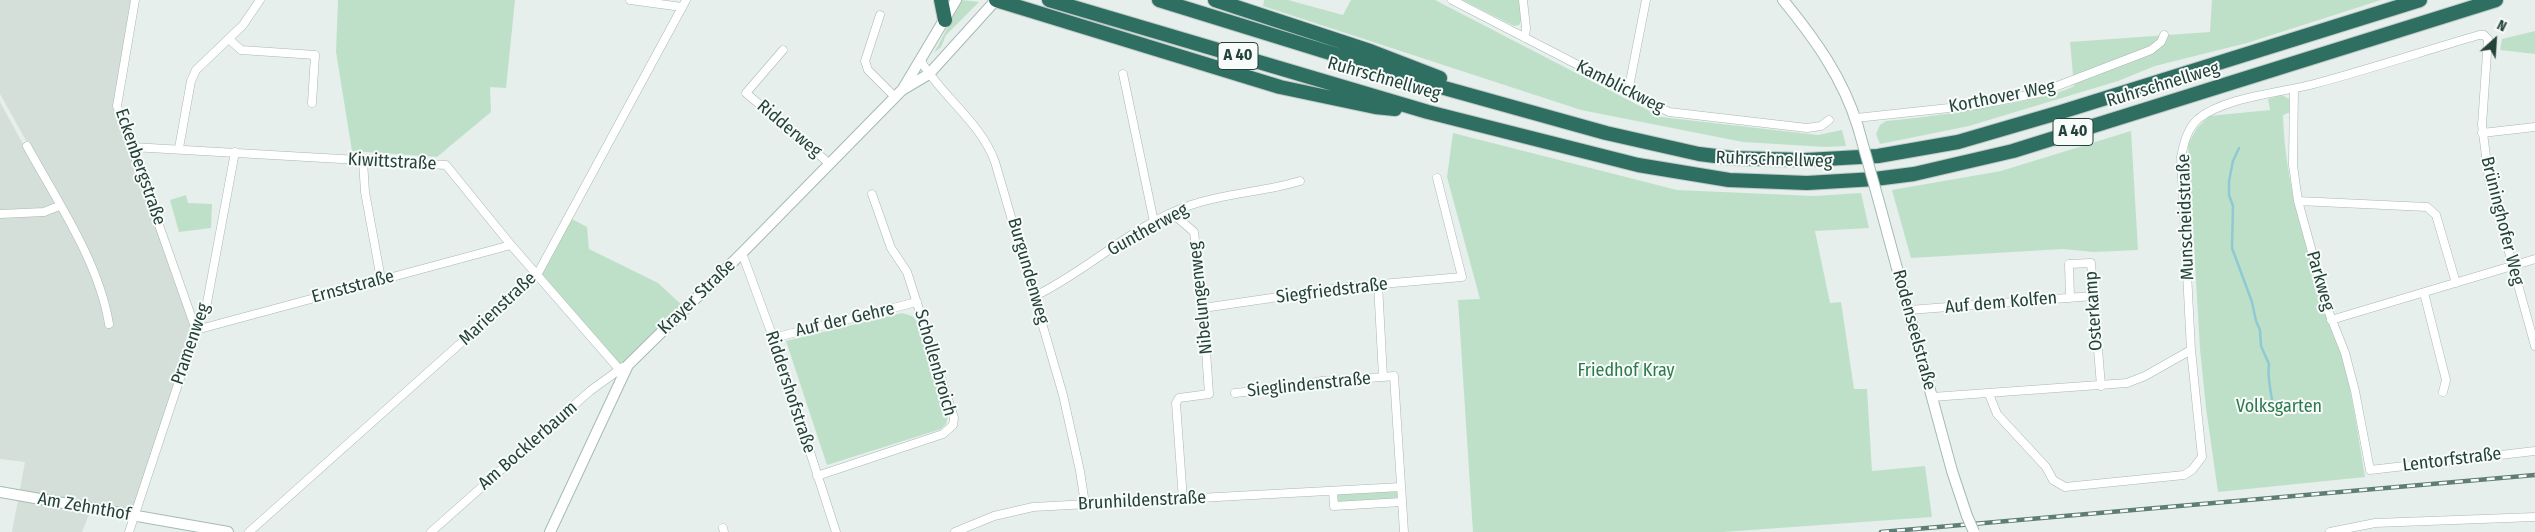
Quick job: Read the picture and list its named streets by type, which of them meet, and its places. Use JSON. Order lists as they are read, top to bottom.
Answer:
{
  "streets": {
    "highway": ["A 40", "Ruhrschnellweg"],
    "main road": ["Krayer Straße", "Rodenseelstraße", "Am Zehnthof"],
    "street": [
      "Kamblickweg",
      "Korthover Weg",
      "Ridderweg",
      "Kiwittstraße",
      "Eckenbergstraße",
      "Munscheidstraße",
      "Brüninghofer Weg",
      "Guntherweg",
      "Burgundenweg",
      "Parkweg",
      "Ernststraße",
      "Siegfriedstraße",
      "Nibelungenweg",
      "Auf dem Kolfen",
      "Marienstraße",
      "Osterkamp",
      "Auf der Gehre",
      "Pramenweg",
      "Schollenbroich",
      "Sieglindenstraße",
      "Riddershofstraße",
      "Am Bocklerbaum",
      "Lentorfstraße",
      "Brunhildenstraße"
    ]
  },
  "crossings": [
    ["Korthover Weg", "Rodenseelstraße"],
    ["Ridderweg", "Krayer Straße"],
    ["Kiwittstraße", "Eckenbergstraße"],
    ["Kiwittstraße", "Ernststraße"],
    ["Kiwittstraße", "Krayer Straße"],
    ["Kiwittstraße", "Marienstraße"],
    ["Kiwittstraße", "Pramenweg"],
    ["Kiwittstraße", "Am Bocklerbaum"],
    ["Eckenbergstraße", "Ernststraße"],
    ["Eckenbergstraße", "Pramenweg"],
    ["Munscheidstraße", "Brüninghofer Weg"],
    ["Munscheidstraße", "Parkweg"],
    ["Guntherweg", "Burgundenweg"],
    ["Guntherweg", "Nibelungenweg"],
    ["Burgundenweg", "Krayer Straße"],
    ["Burgundenweg", "Brunhildenstraße"],
    ["Parkweg", "Lentorfstraße"],
    ["Ernststraße", "Pramenweg"],
    ["Siegfriedstraße", "Nibelungenweg"],
    ["Krayer Straße", "Riddershofstraße"],
    ["Krayer Straße", "Am Bocklerbaum"],
    ["Nibelungenweg", "Brunhildenstraße"],
    ["Auf dem Kolfen", "Osterkamp"],
    ["Auf dem Kolfen", "Rodenseelstraße"],
    ["Auf der Gehre", "Schollenbroich"],
    ["Auf der Gehre", "Riddershofstraße"],
    ["Pramenweg", "Am Zehnthof"],
    ["Schollenbroich", "Riddershofstraße"]
  ],
  "parks": ["Friedhof Kray", "Volksgarten"],
  "north": "top right"
}
